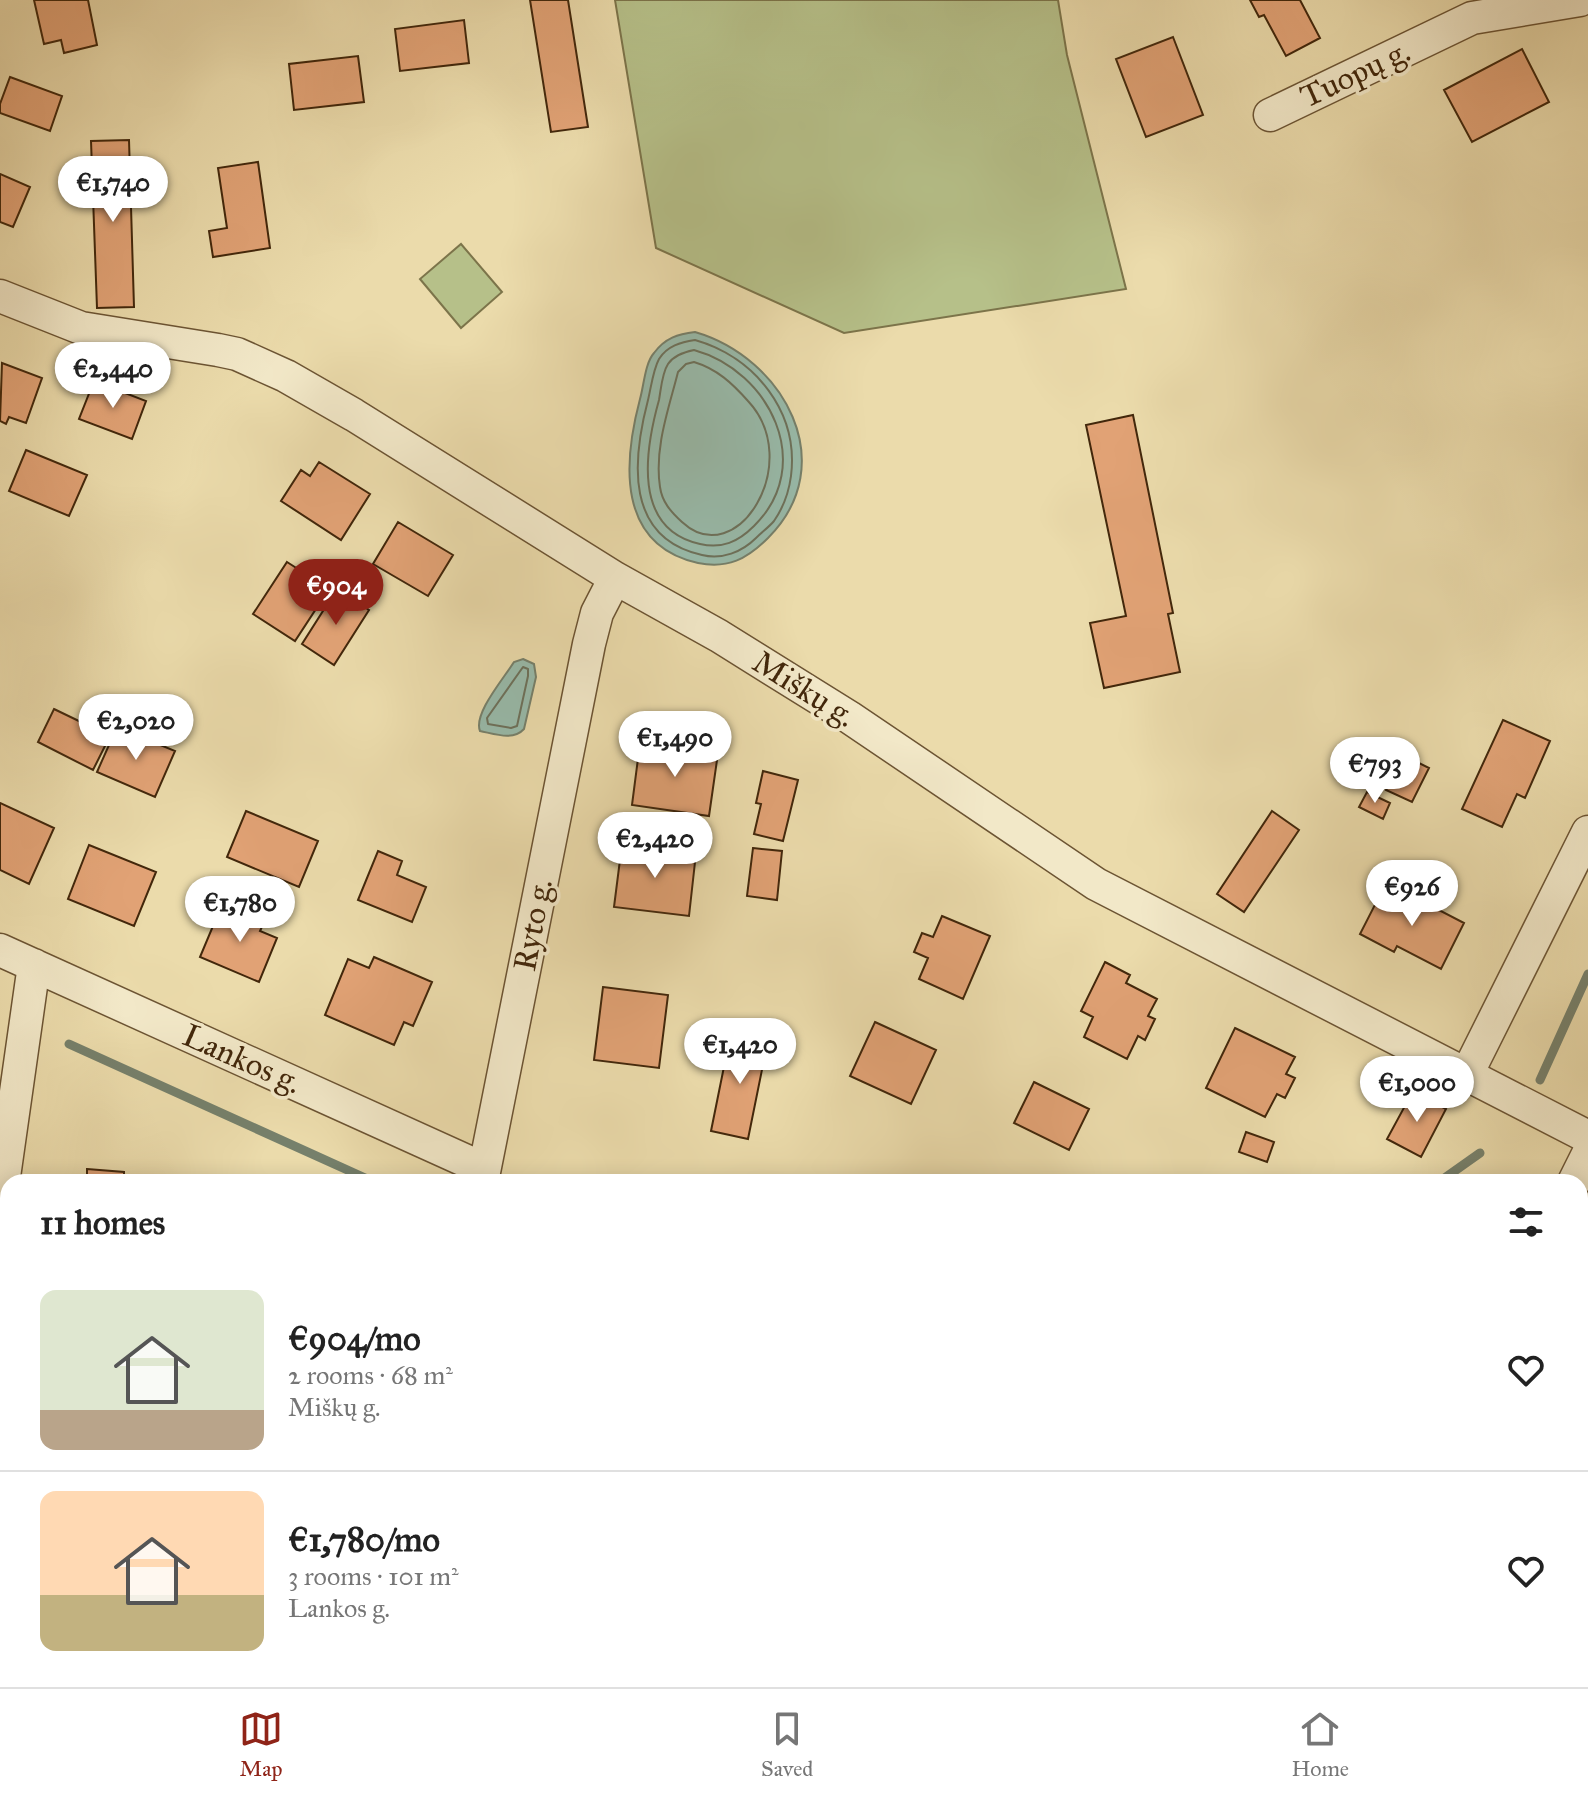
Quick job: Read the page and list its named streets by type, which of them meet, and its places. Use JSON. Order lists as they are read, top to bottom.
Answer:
{
  "streets": {
    "street": [
      "Tuopų g.",
      "Miškų g.",
      "Ryto g.",
      "Lankos g."
    ]
  },
  "crossings": [
    ["Miškų g.", "Ryto g."]
  ],
  "page": {
    "price": [
      "€1,740",
      "€2,440",
      "€904",
      "€2,020",
      "€1,490",
      "€793",
      "€2,420",
      "€926",
      "€1,780",
      "€1,420",
      "€1,000"
    ],
    "heading": "11 homes",
    "list": [
      {
        "name": "€904/mo",
        "note": "2 rooms · 68 m² · Miškų g."
      },
      {
        "name": "€1,780/mo",
        "note": "3 rooms · 101 m² · Lankos g."
      }
    ],
    "tabs": ["Map", "Saved", "Home"]
  }
}
